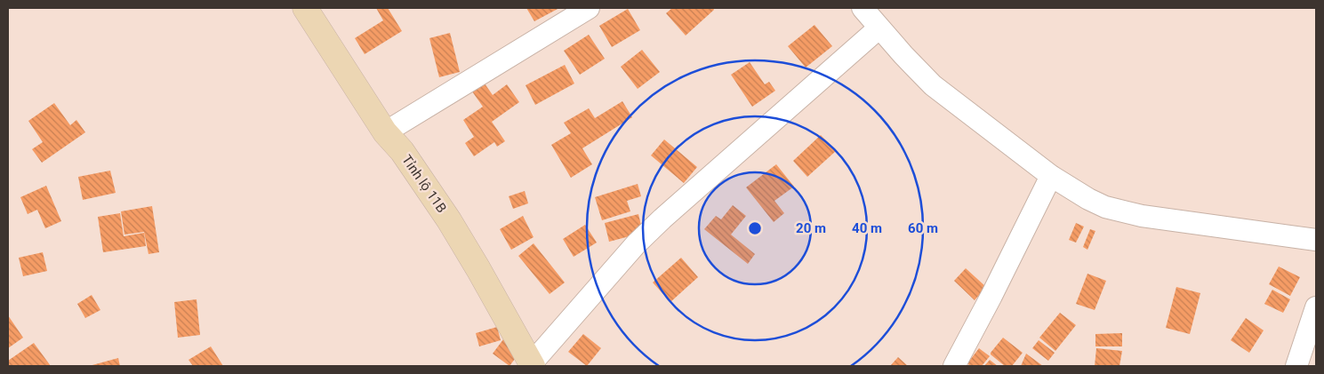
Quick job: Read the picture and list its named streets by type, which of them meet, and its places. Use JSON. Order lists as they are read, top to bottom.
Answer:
{
  "streets": {
    "main road": ["Tỉnh lộ 11B"]
  },
  "rings": ["20 m", "40 m", "60 m"]
}
